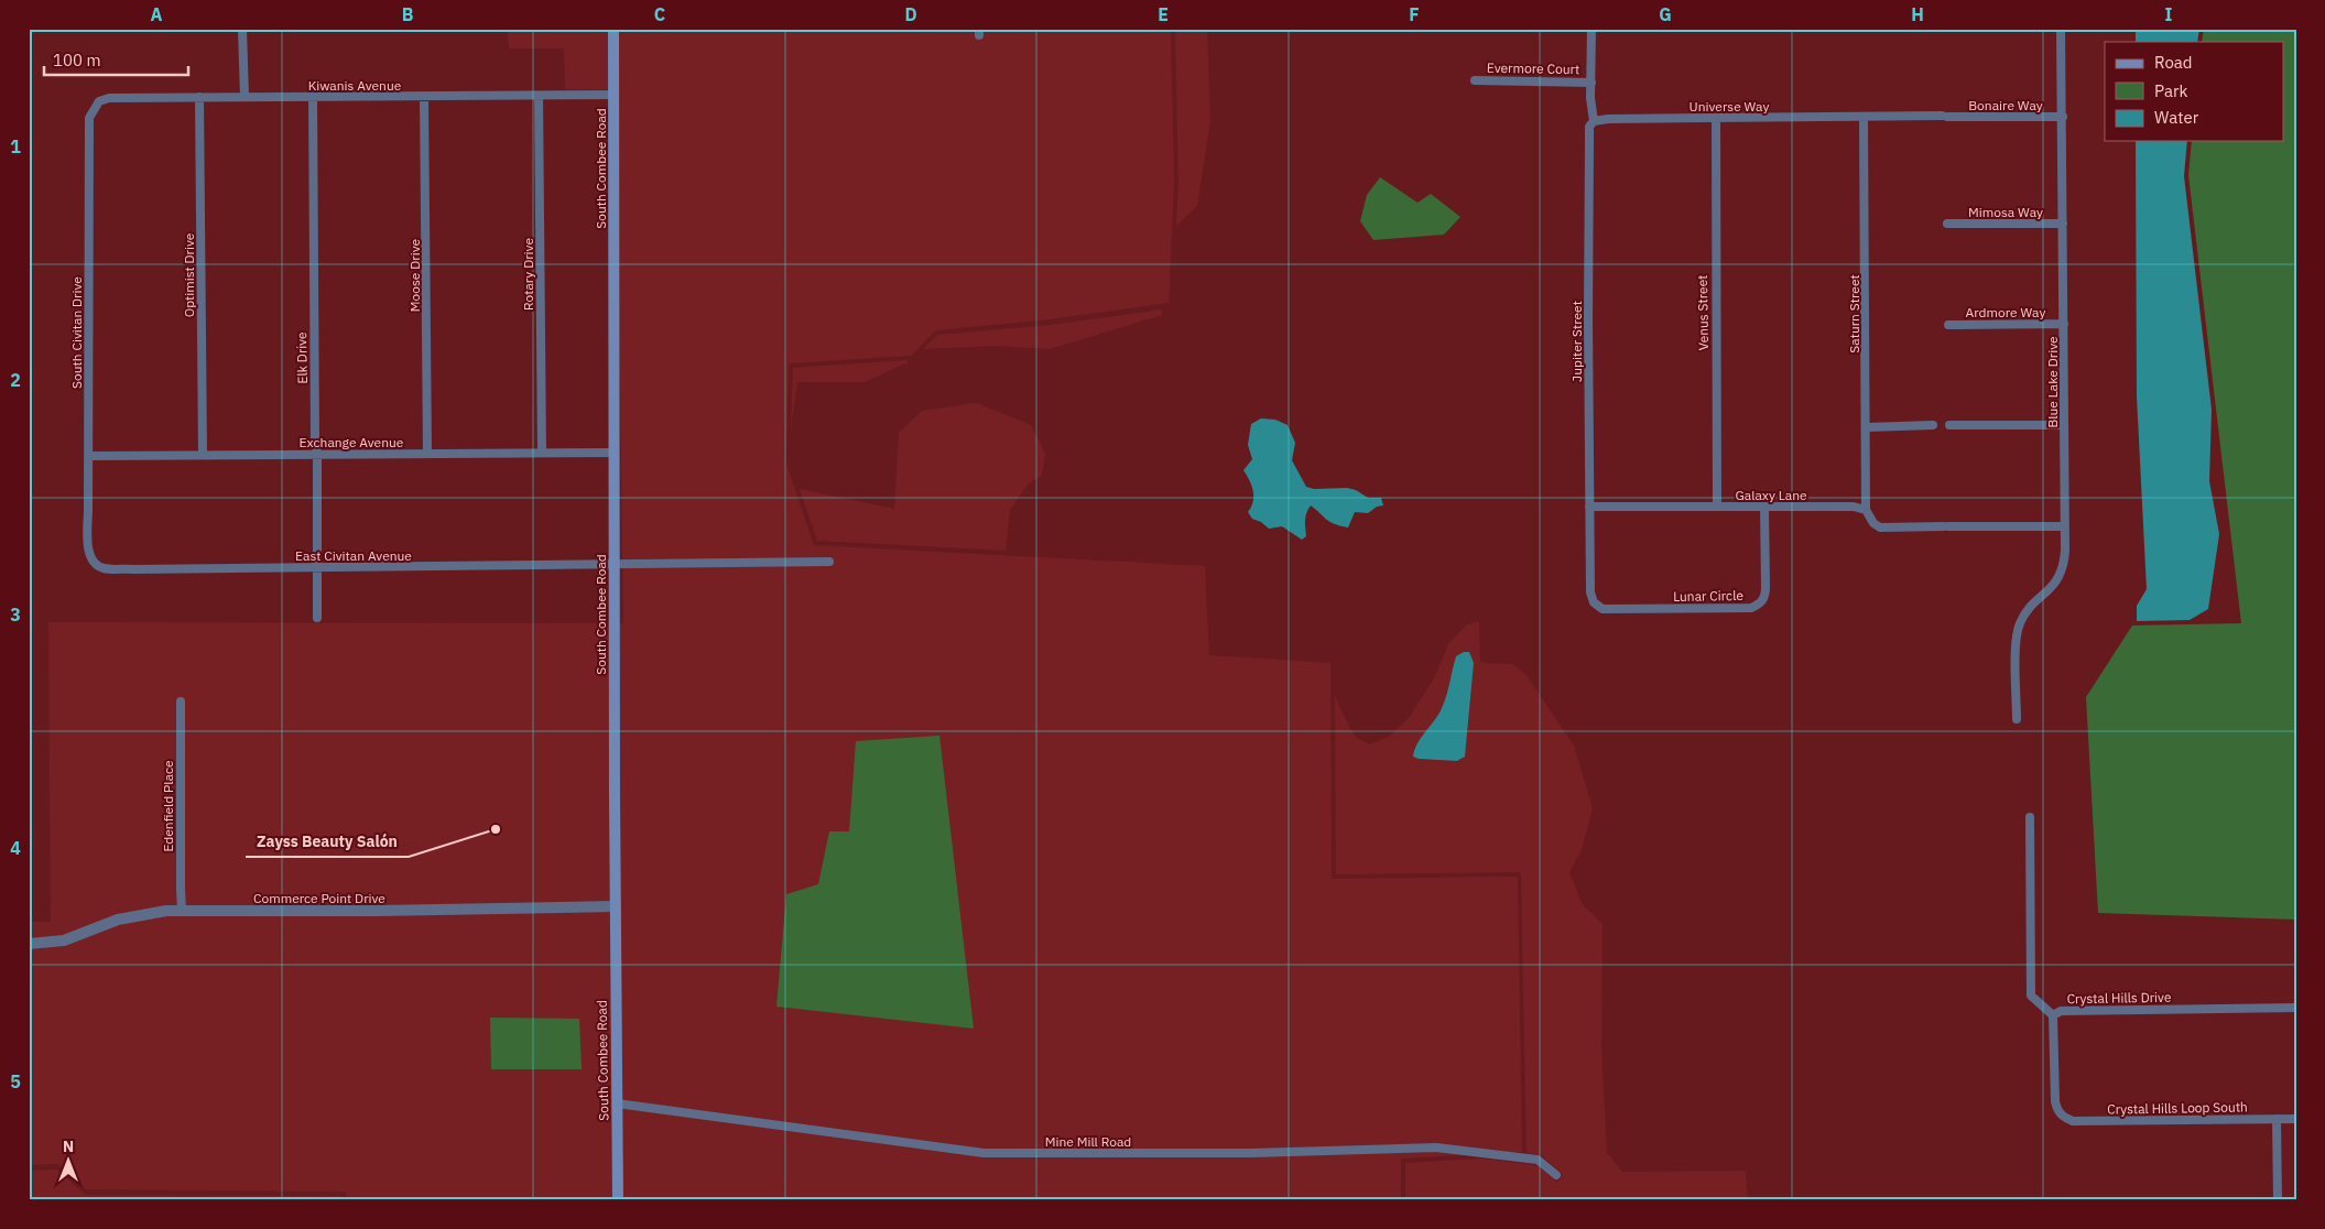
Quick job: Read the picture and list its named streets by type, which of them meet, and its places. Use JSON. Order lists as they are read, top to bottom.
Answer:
{
  "streets": {
    "main road": ["South Combee Road"],
    "street": [
      "Evermore Court",
      "Kiwanis Avenue",
      "Bonaire Way",
      "Universe Way",
      "Mimosa Way",
      "Rotary Drive",
      "Optimist Drive",
      "Moose Drive",
      "Ardmore Way",
      "Venus Street",
      "Saturn Street",
      "South Civitan Drive",
      "Jupiter Street",
      "Elk Drive",
      "Blue Lake Drive",
      "Exchange Avenue",
      "Galaxy Lane",
      "East Civitan Avenue",
      "Lunar Circle",
      "Edenfield Place",
      "Commerce Point Drive",
      "Crystal Hills Drive",
      "Crystal Hills Loop South",
      "Mine Mill Road"
    ]
  },
  "crossings": [
    ["Evermore Court", "Jupiter Street"],
    ["Kiwanis Avenue", "South Combee Road"],
    ["Kiwanis Avenue", "Rotary Drive"],
    ["Kiwanis Avenue", "Optimist Drive"],
    ["Kiwanis Avenue", "Moose Drive"],
    ["Kiwanis Avenue", "South Civitan Drive"],
    ["Kiwanis Avenue", "Elk Drive"],
    ["Bonaire Way", "Universe Way"],
    ["Bonaire Way", "Saturn Street"],
    ["Bonaire Way", "Blue Lake Drive"],
    ["Universe Way", "Venus Street"],
    ["Universe Way", "Saturn Street"],
    ["Universe Way", "Jupiter Street"],
    ["South Combee Road", "Exchange Avenue"],
    ["South Combee Road", "East Civitan Avenue"],
    ["South Combee Road", "Commerce Point Drive"],
    ["South Combee Road", "Mine Mill Road"],
    ["Mimosa Way", "Blue Lake Drive"],
    ["Rotary Drive", "Exchange Avenue"],
    ["Optimist Drive", "Exchange Avenue"],
    ["Moose Drive", "Exchange Avenue"],
    ["Ardmore Way", "Blue Lake Drive"],
    ["Venus Street", "Galaxy Lane"],
    ["Saturn Street", "Galaxy Lane"],
    ["South Civitan Drive", "Exchange Avenue"],
    ["South Civitan Drive", "East Civitan Avenue"],
    ["Jupiter Street", "Galaxy Lane"],
    ["Jupiter Street", "Lunar Circle"],
    ["Elk Drive", "Exchange Avenue"],
    ["Elk Drive", "East Civitan Avenue"],
    ["Galaxy Lane", "Lunar Circle"],
    ["Edenfield Place", "Commerce Point Drive"],
    ["Crystal Hills Drive", "Crystal Hills Loop South"]
  ],
  "places": ["Zayss Beauty Salón"],
  "legend": ["Road", "Park", "Water"],
  "scale_bar": "100 m",
  "north": "top",
  "grid": {
    "columns": [
      "A",
      "B",
      "C",
      "D",
      "E",
      "F",
      "G",
      "H",
      "I"
    ],
    "rows": [
      "1",
      "2",
      "3",
      "4",
      "5"
    ]
  }
}
